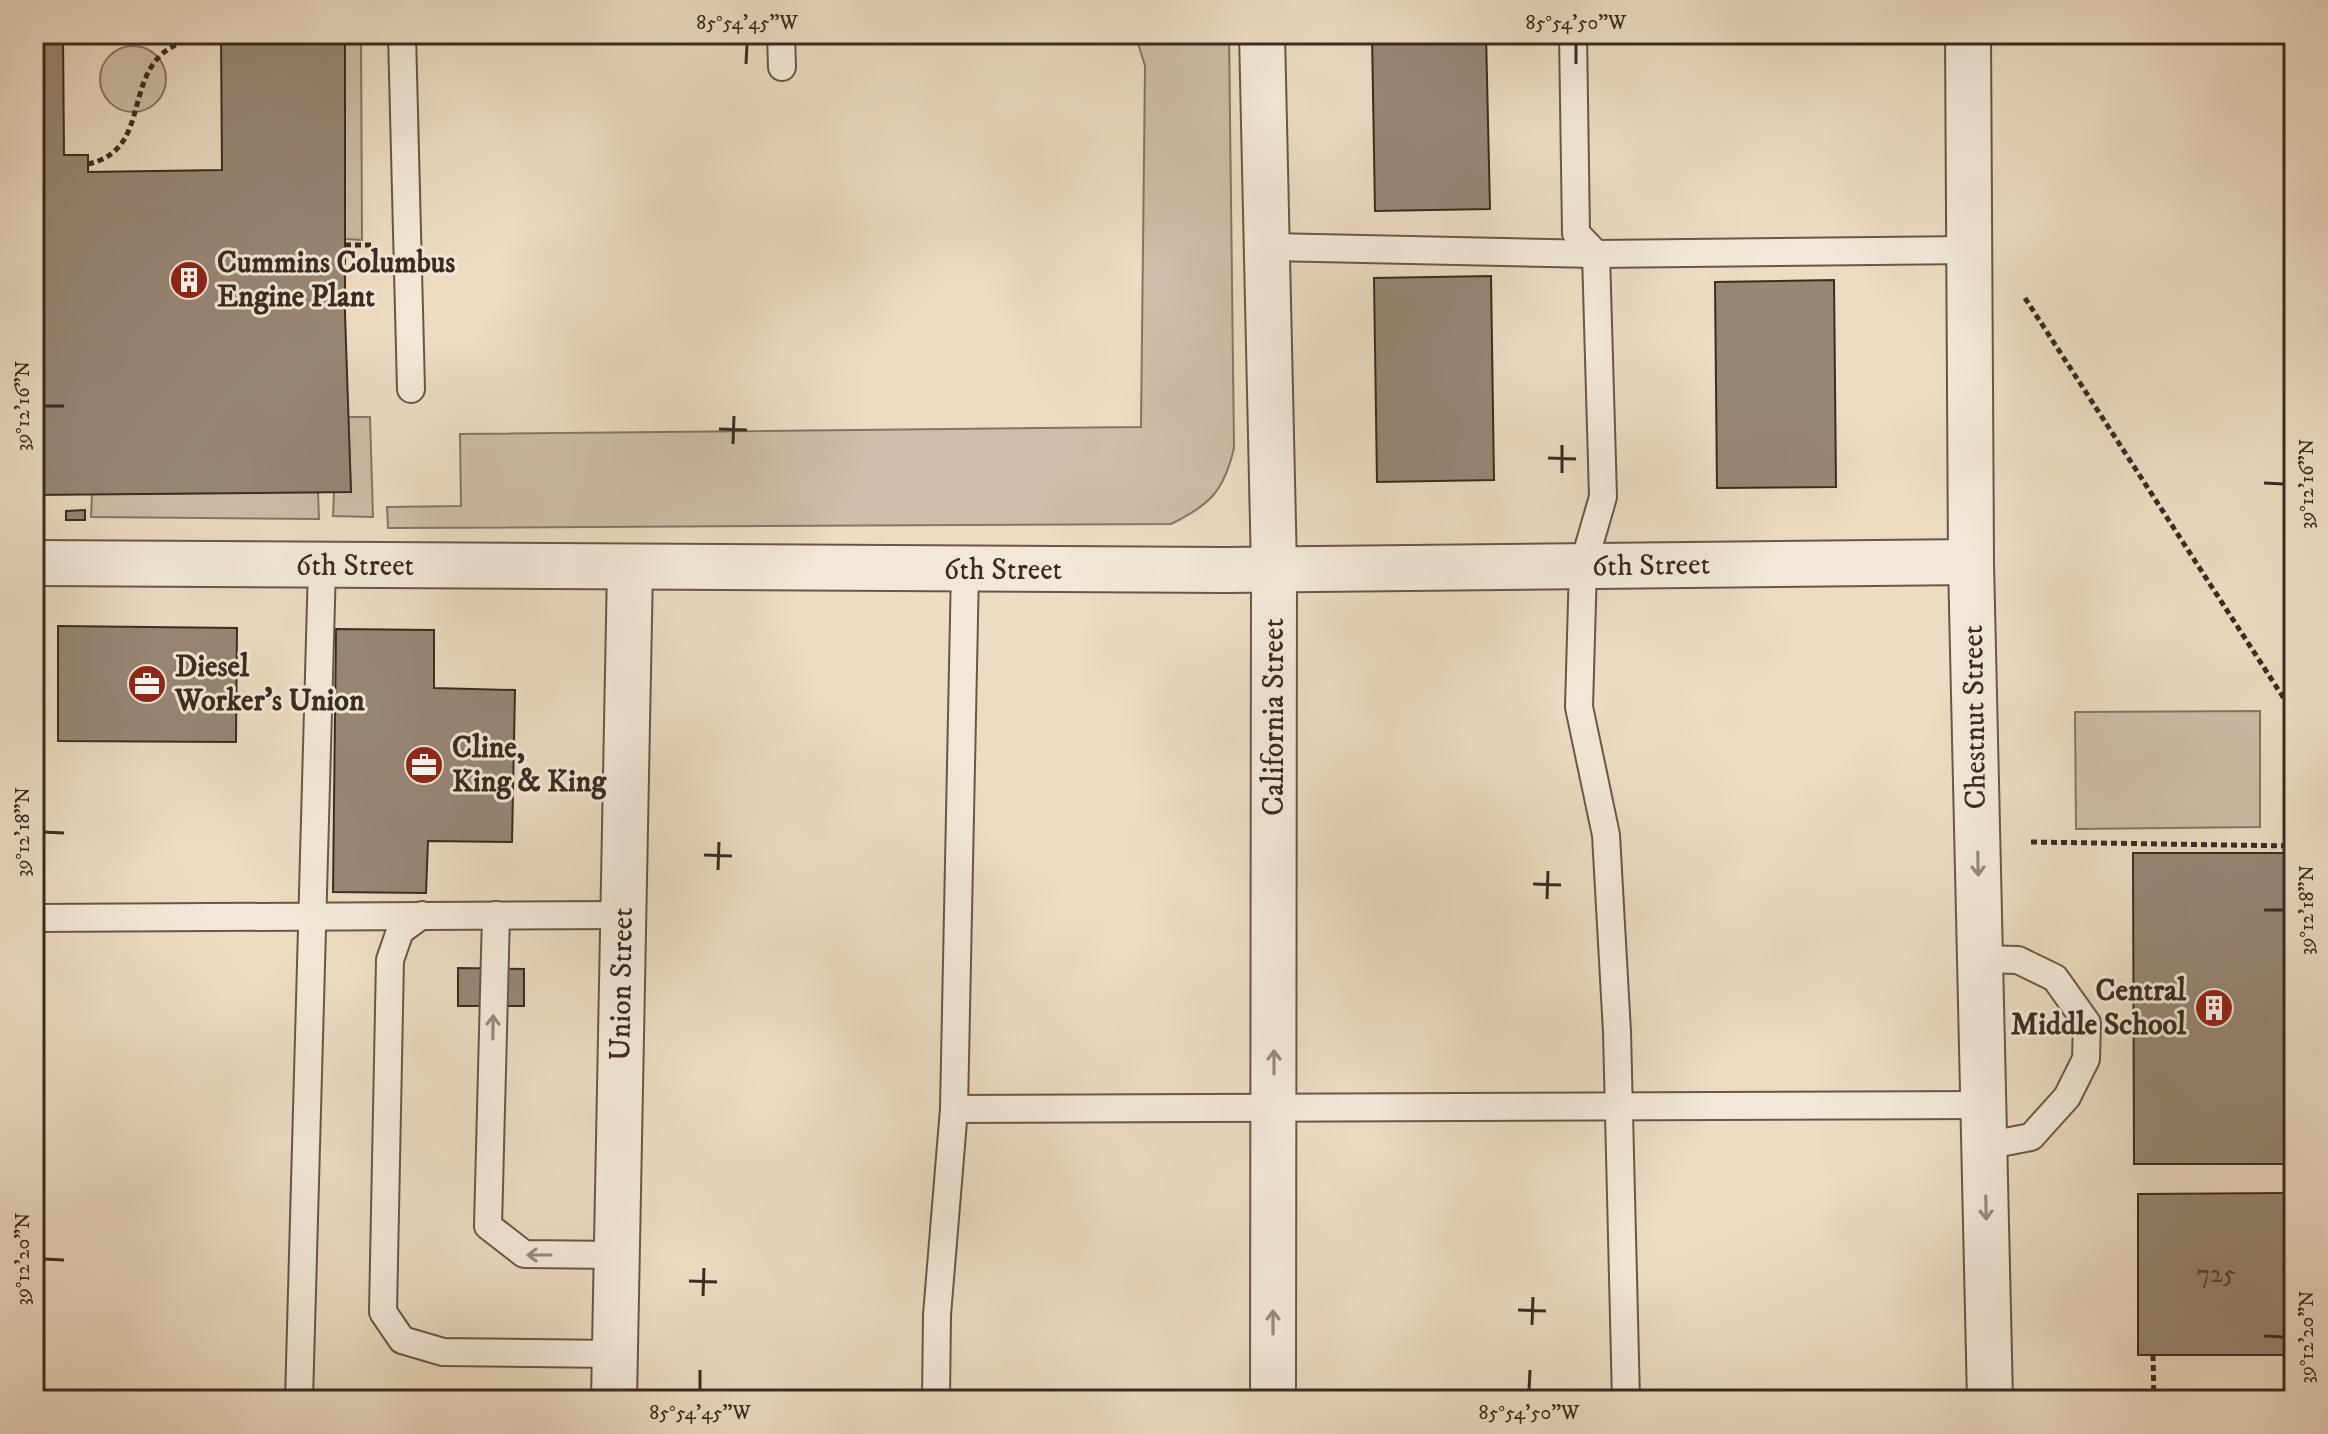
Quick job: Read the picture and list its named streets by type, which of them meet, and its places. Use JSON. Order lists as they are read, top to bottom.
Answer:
{
  "streets": {
    "street": [
      "6th Street",
      "California Street",
      "Chestnut Street",
      "Union Street"
    ]
  },
  "crossings": [
    ["6th Street", "California Street"],
    ["6th Street", "Chestnut Street"],
    ["6th Street", "Union Street"]
  ],
  "one_way": ["California Street", "Chestnut Street"],
  "places": {
    "building": ["Cummins Columbus Engine Plant", "Central Middle School"],
    "office": ["Diesel Worker's Union", "Cline, King & King"]
  },
  "house_numbers": ["725"],
  "coordinates": [
    "85°54'45\"W",
    "85°54'50\"W",
    "39°12'16\"N",
    "39°12'18\"N",
    "39°12'20\"N"
  ]
}
